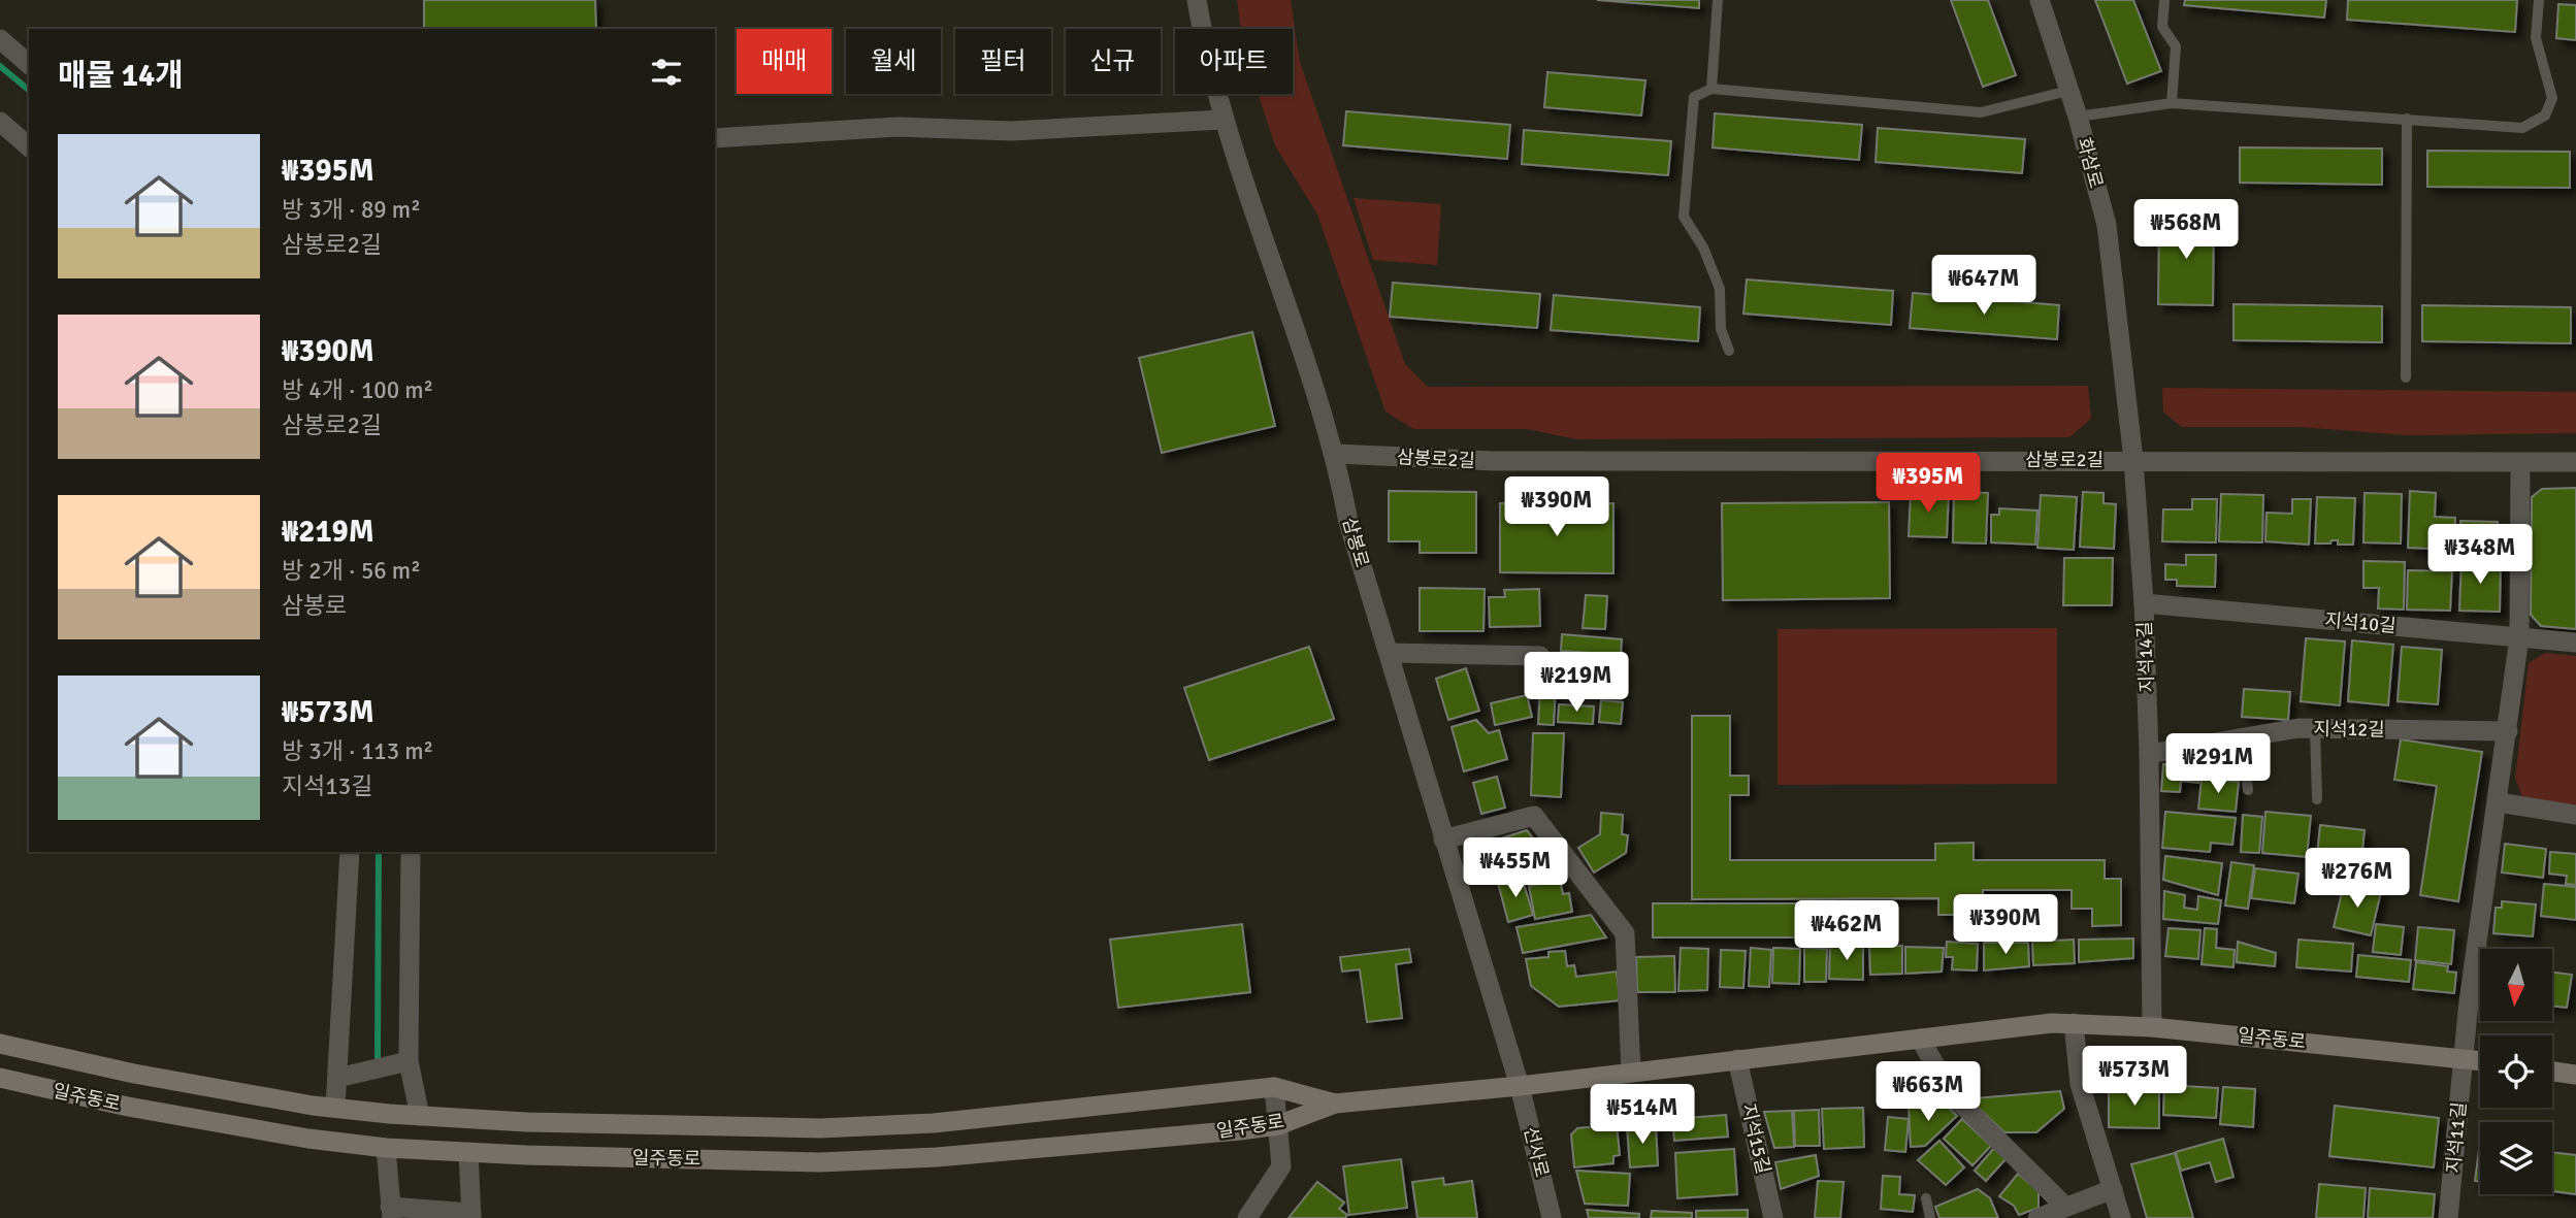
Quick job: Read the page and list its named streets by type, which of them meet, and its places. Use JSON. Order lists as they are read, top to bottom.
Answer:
{
  "streets": {
    "main road": ["일주동로"],
    "street": [
      "화삼로",
      "삼봉로2길",
      "삼봉로",
      "지석10길",
      "지석14길",
      "지석12길",
      "지석11길",
      "지석15길",
      "선사로"
    ]
  },
  "crossings": [
    ["화삼로", "삼봉로2길"],
    ["화삼로", "지석14길"],
    ["삼봉로2길", "삼봉로"],
    ["삼봉로2길", "지석14길"],
    ["삼봉로", "일주동로"],
    ["삼봉로", "선사로"],
    ["지석10길", "지석14길"],
    ["지석14길", "지석12길"],
    ["지석14길", "일주동로"],
    ["일주동로", "지석11길"],
    ["일주동로", "지석15길"],
    ["일주동로", "선사로"]
  ],
  "north": "bottom",
  "page": {
    "chip": [
      "매매",
      "월세",
      "필터",
      "신규",
      "아파트"
    ],
    "heading": "매물 14개",
    "list": [
      {
        "name": "₩395M",
        "note": "방 3개 · 89 m² · 삼봉로2길"
      },
      {
        "name": "₩390M",
        "note": "방 4개 · 100 m² · 삼봉로2길"
      },
      {
        "name": "₩219M",
        "note": "방 2개 · 56 m² · 삼봉로"
      },
      {
        "name": "₩573M",
        "note": "방 3개 · 113 m² · 지석13길"
      }
    ],
    "price": [
      "₩568M",
      "₩647M",
      "₩395M",
      "₩390M",
      "₩348M",
      "₩219M",
      "₩291M",
      "₩455M",
      "₩276M",
      "₩390M",
      "₩462M",
      "₩573M",
      "₩663M",
      "₩514M"
    ]
  }
}
